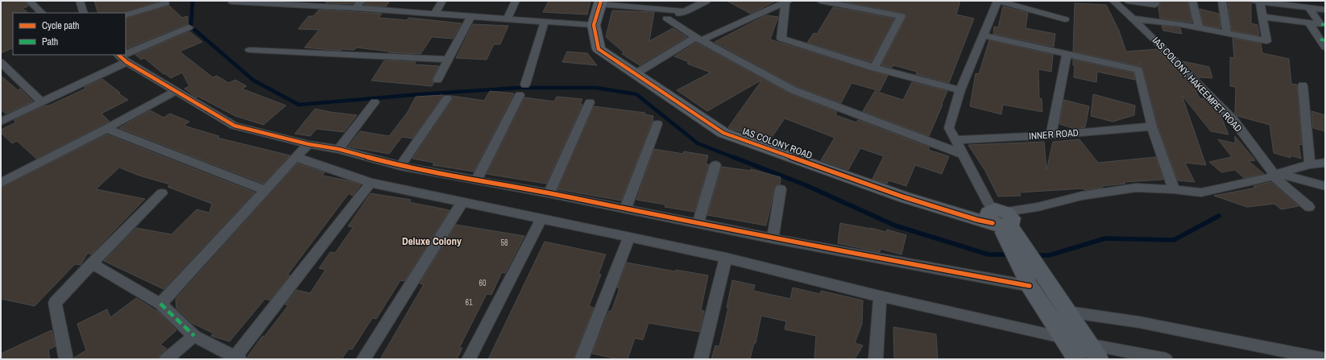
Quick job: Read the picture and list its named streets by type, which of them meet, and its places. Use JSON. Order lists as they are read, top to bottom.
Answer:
{
  "streets": {
    "street": ["IAS COLONY, HAKEEMPET ROAD", "INNER ROAD", "IAS COLONY ROAD"]
  },
  "districts": ["Deluxe Colony"],
  "house_numbers": ["58", "60", "61"],
  "legend": ["Cycle path", "Path"]
}
